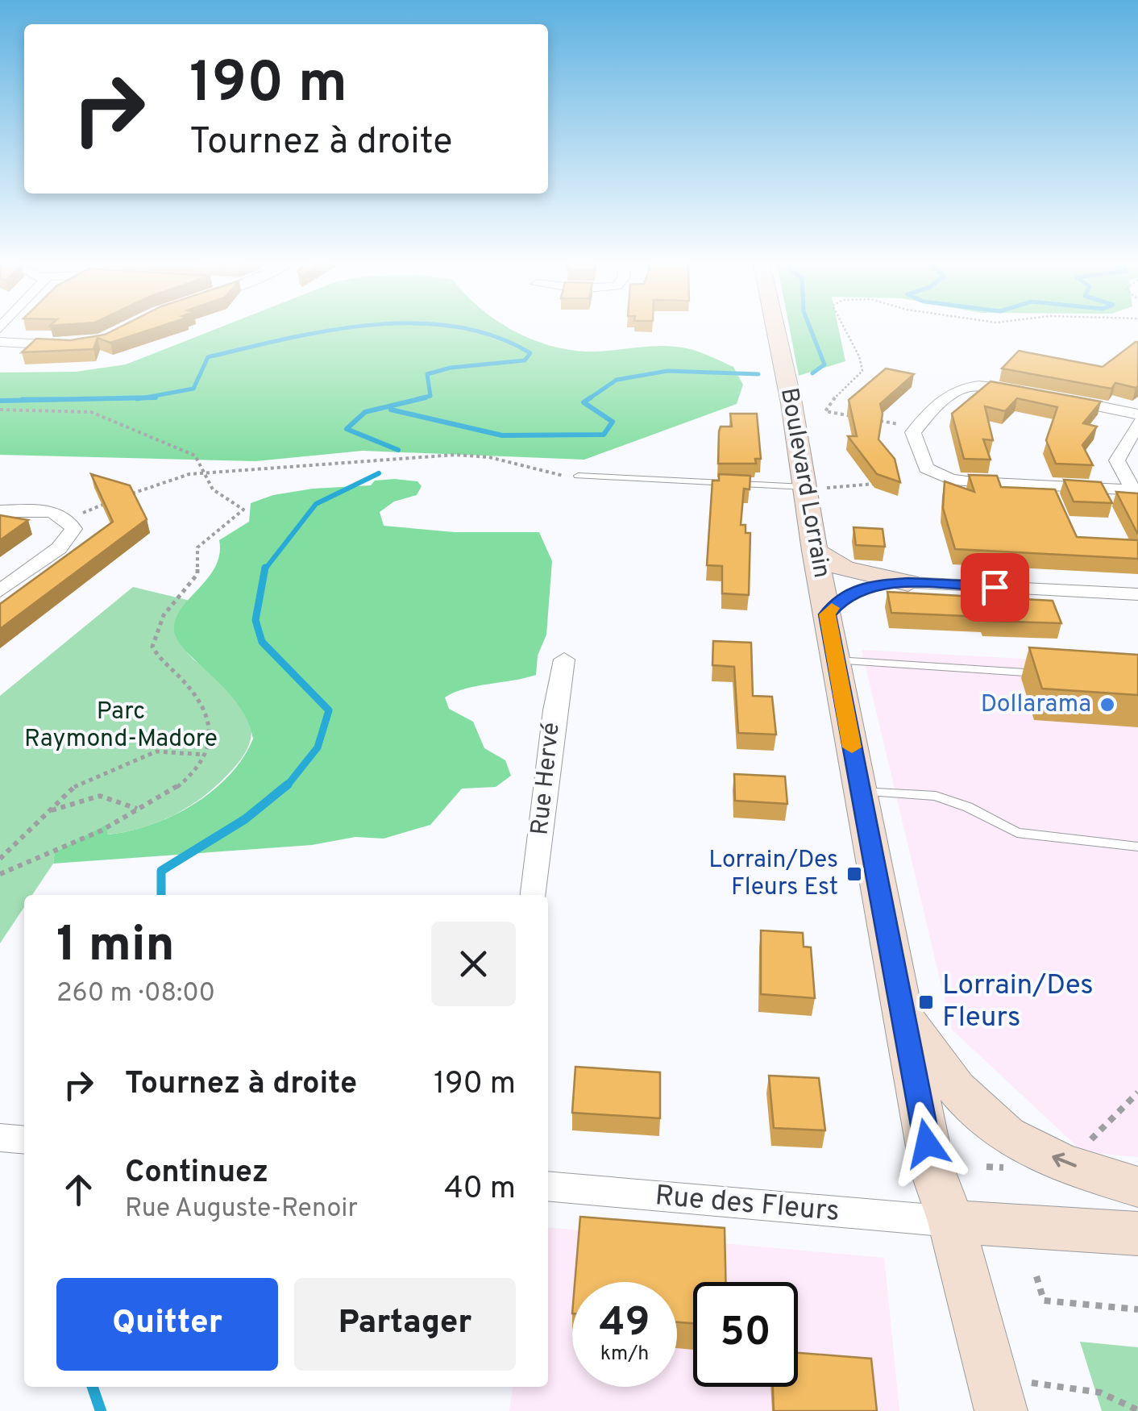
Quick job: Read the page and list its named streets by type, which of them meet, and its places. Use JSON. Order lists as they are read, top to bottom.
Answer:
{
  "streets": {
    "main road": ["Boulevard Lorrain"],
    "street": ["Rue Hervé", "Rue des Fleurs"]
  },
  "crossings": [
    ["Boulevard Lorrain", "Rue des Fleurs"]
  ],
  "parks": ["Parc Raymond-Madore"],
  "places": {
    "other": ["Dollarama"],
    "transit": ["Lorrain/Des Fleurs Est", "Lorrain/Des Fleurs"]
  },
  "page": {
    "turn": ["190 m", "Tournez à droite"],
    "heading": ["1 min", "260 m · 08:00"],
    "list": [
      {
        "name": "Tournez à droite",
        "value": "190 m"
      },
      {
        "name": "Continuez",
        "note": "Rue Auguste-Renoir",
        "value": "40 m"
      }
    ],
    "buttons": ["Quitter", "Partager"],
    "speed": "49 km/h",
    "limit": "50"
  }
}
